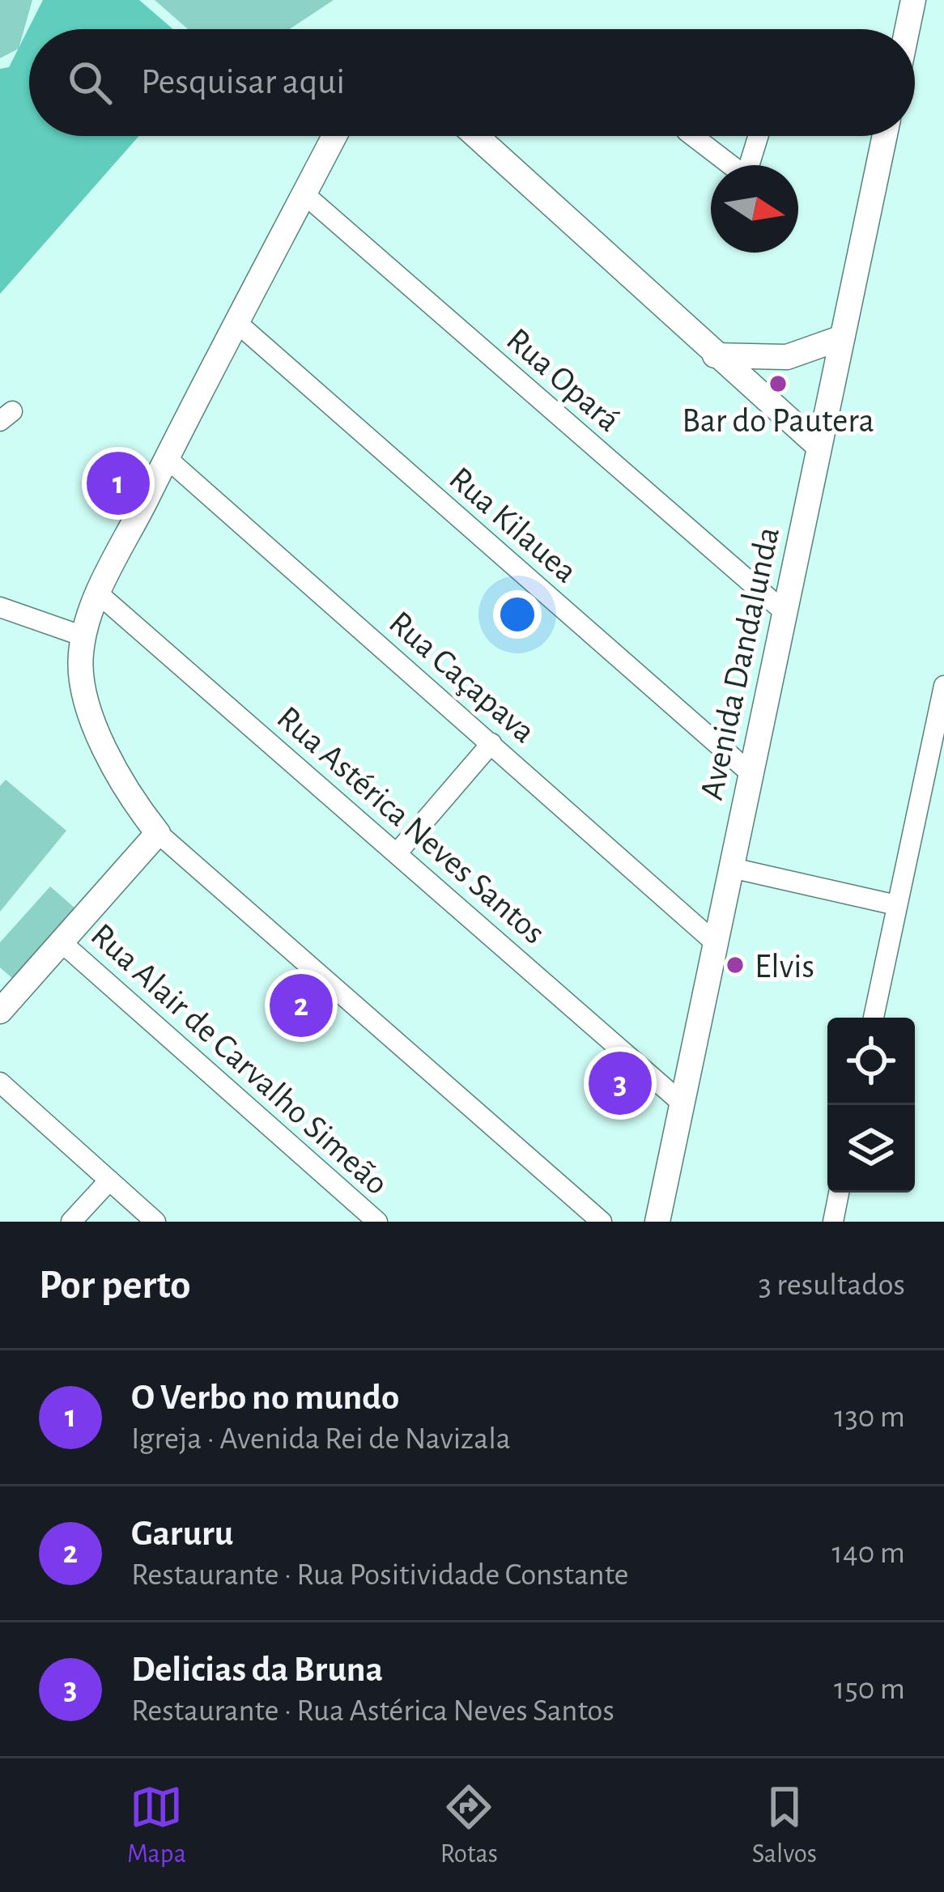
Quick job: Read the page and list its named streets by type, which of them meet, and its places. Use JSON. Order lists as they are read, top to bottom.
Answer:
{
  "streets": {
    "street": [
      "Rua Opará",
      "Rua Kilauea",
      "Avenida Dandalunda",
      "Rua Caçapava",
      "Rua Astérica Neves Santos",
      "Rua Alair de Carvalho Simeão"
    ]
  },
  "crossings": [
    ["Rua Opará", "Avenida Dandalunda"],
    ["Rua Kilauea", "Avenida Dandalunda"],
    ["Avenida Dandalunda", "Rua Caçapava"],
    ["Avenida Dandalunda", "Rua Astérica Neves Santos"]
  ],
  "places": ["Bar do Pautera", "Elvis"],
  "north": "right",
  "page": {
    "search": "Pesquisar aqui",
    "pins": ["1", "2", "3"],
    "heading": ["Por perto", "3 resultados"],
    "list": [
      {
        "mark": "1",
        "name": "O Verbo no mundo",
        "note": "Igreja · Avenida Rei de Navizala",
        "value": "130 m"
      },
      {
        "mark": "2",
        "name": "Garuru",
        "note": "Restaurante · Rua Positividade Constante",
        "value": "140 m"
      },
      {
        "mark": "3",
        "name": "Delicias da Bruna",
        "note": "Restaurante · Rua Astérica Neves Santos",
        "value": "150 m"
      }
    ],
    "nav": ["Mapa", "Rotas", "Salvos"]
  }
}
